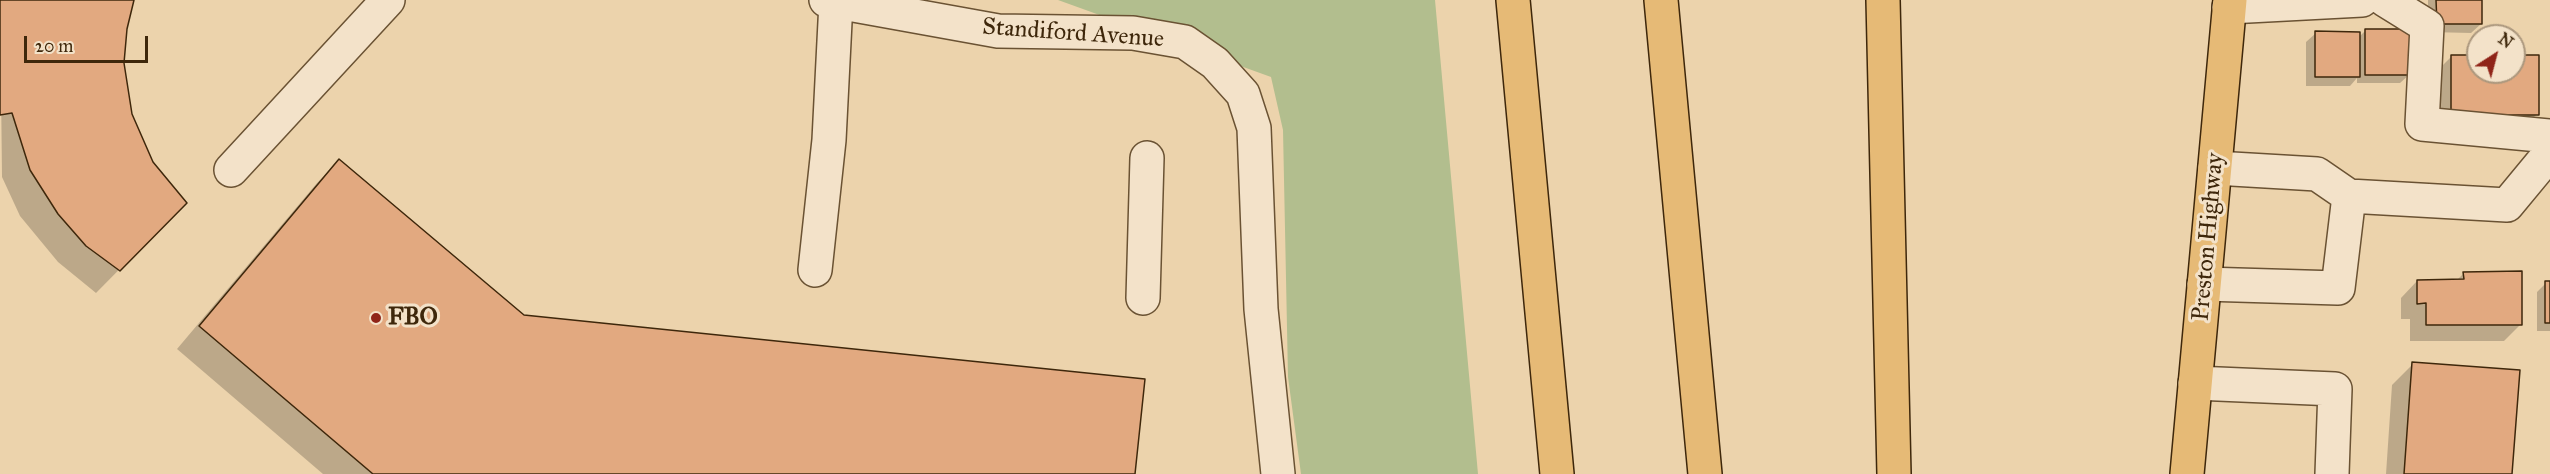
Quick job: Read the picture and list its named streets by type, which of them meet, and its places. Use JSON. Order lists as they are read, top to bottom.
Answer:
{
  "streets": {
    "main road": ["Preston Highway"],
    "street": ["Standiford Avenue"]
  },
  "places": ["FBO"],
  "scale_bar": "20 m",
  "north": "top right"
}
